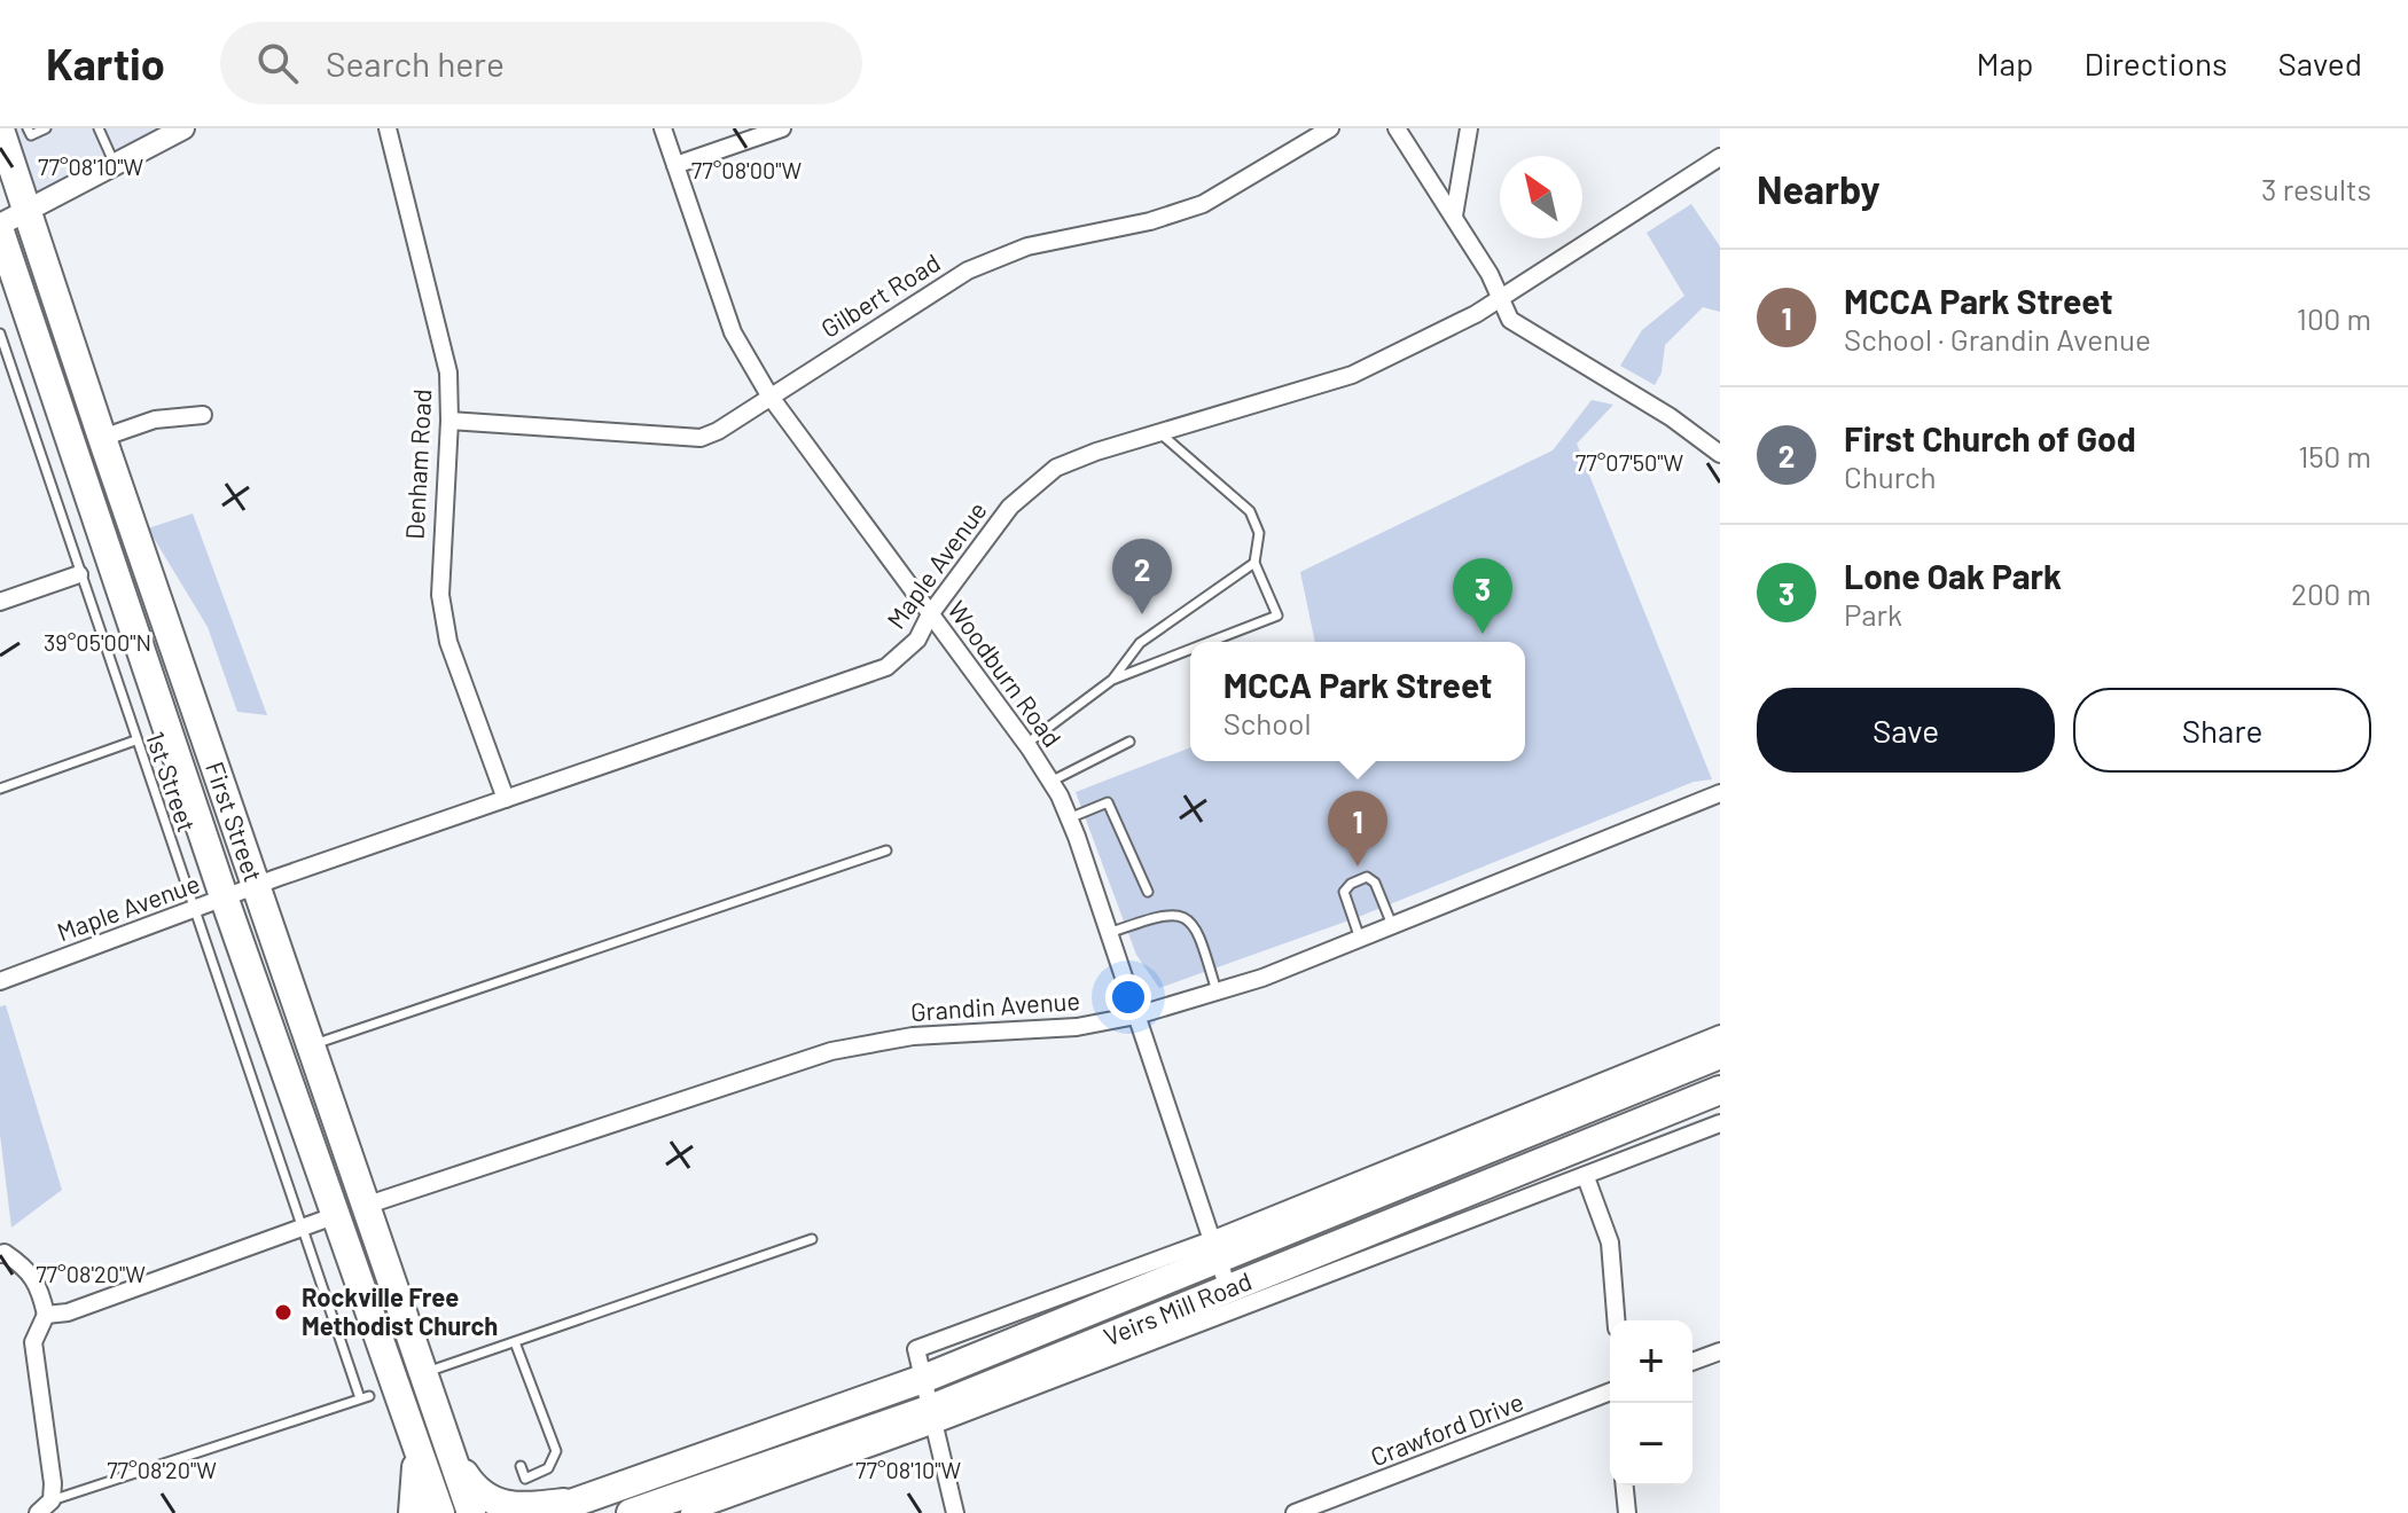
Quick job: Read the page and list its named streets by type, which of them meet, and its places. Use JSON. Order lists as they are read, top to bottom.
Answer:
{
  "streets": {
    "main road": ["First Street", "Veirs Mill Road"],
    "street": [
      "Gilbert Road",
      "Denham Road",
      "Maple Avenue",
      "Woodburn Road",
      "Grandin Avenue",
      "Crawford Drive"
    ],
    "lane": ["1st Street"]
  },
  "crossings": [
    ["Gilbert Road", "Denham Road"],
    ["Gilbert Road", "Woodburn Road"],
    ["Denham Road", "Maple Avenue"],
    ["Maple Avenue", "Woodburn Road"],
    ["Maple Avenue", "1st Street"],
    ["Maple Avenue", "First Street"],
    ["Woodburn Road", "Grandin Avenue"],
    ["Woodburn Road", "Veirs Mill Road"],
    ["First Street", "Grandin Avenue"]
  ],
  "places": ["Rockville Free Methodist Church"],
  "north": "top left",
  "page": {
    "header": "Kartio",
    "search": "Search here",
    "nav": ["Map", "Directions", "Saved"],
    "heading": ["Nearby", "3 results"],
    "list": [
      {
        "mark": "1",
        "name": "MCCA Park Street",
        "note": "School · Grandin Avenue",
        "value": "100 m"
      },
      {
        "mark": "2",
        "name": "First Church of God",
        "note": "Church",
        "value": "150 m"
      },
      {
        "mark": "3",
        "name": "Lone Oak Park",
        "note": "Park",
        "value": "200 m"
      }
    ],
    "pins": ["2", "3", "1"],
    "popup": ["MCCA Park Street", "School"],
    "buttons": ["Save", "Share"],
    "map_buttons": ["+", "−"]
  },
  "coordinates": [
    "77°08'10\"W",
    "77°08'00\"W",
    "77°07'50\"W",
    "39°05'00\"N",
    "77°08'20\"W"
  ]
}
